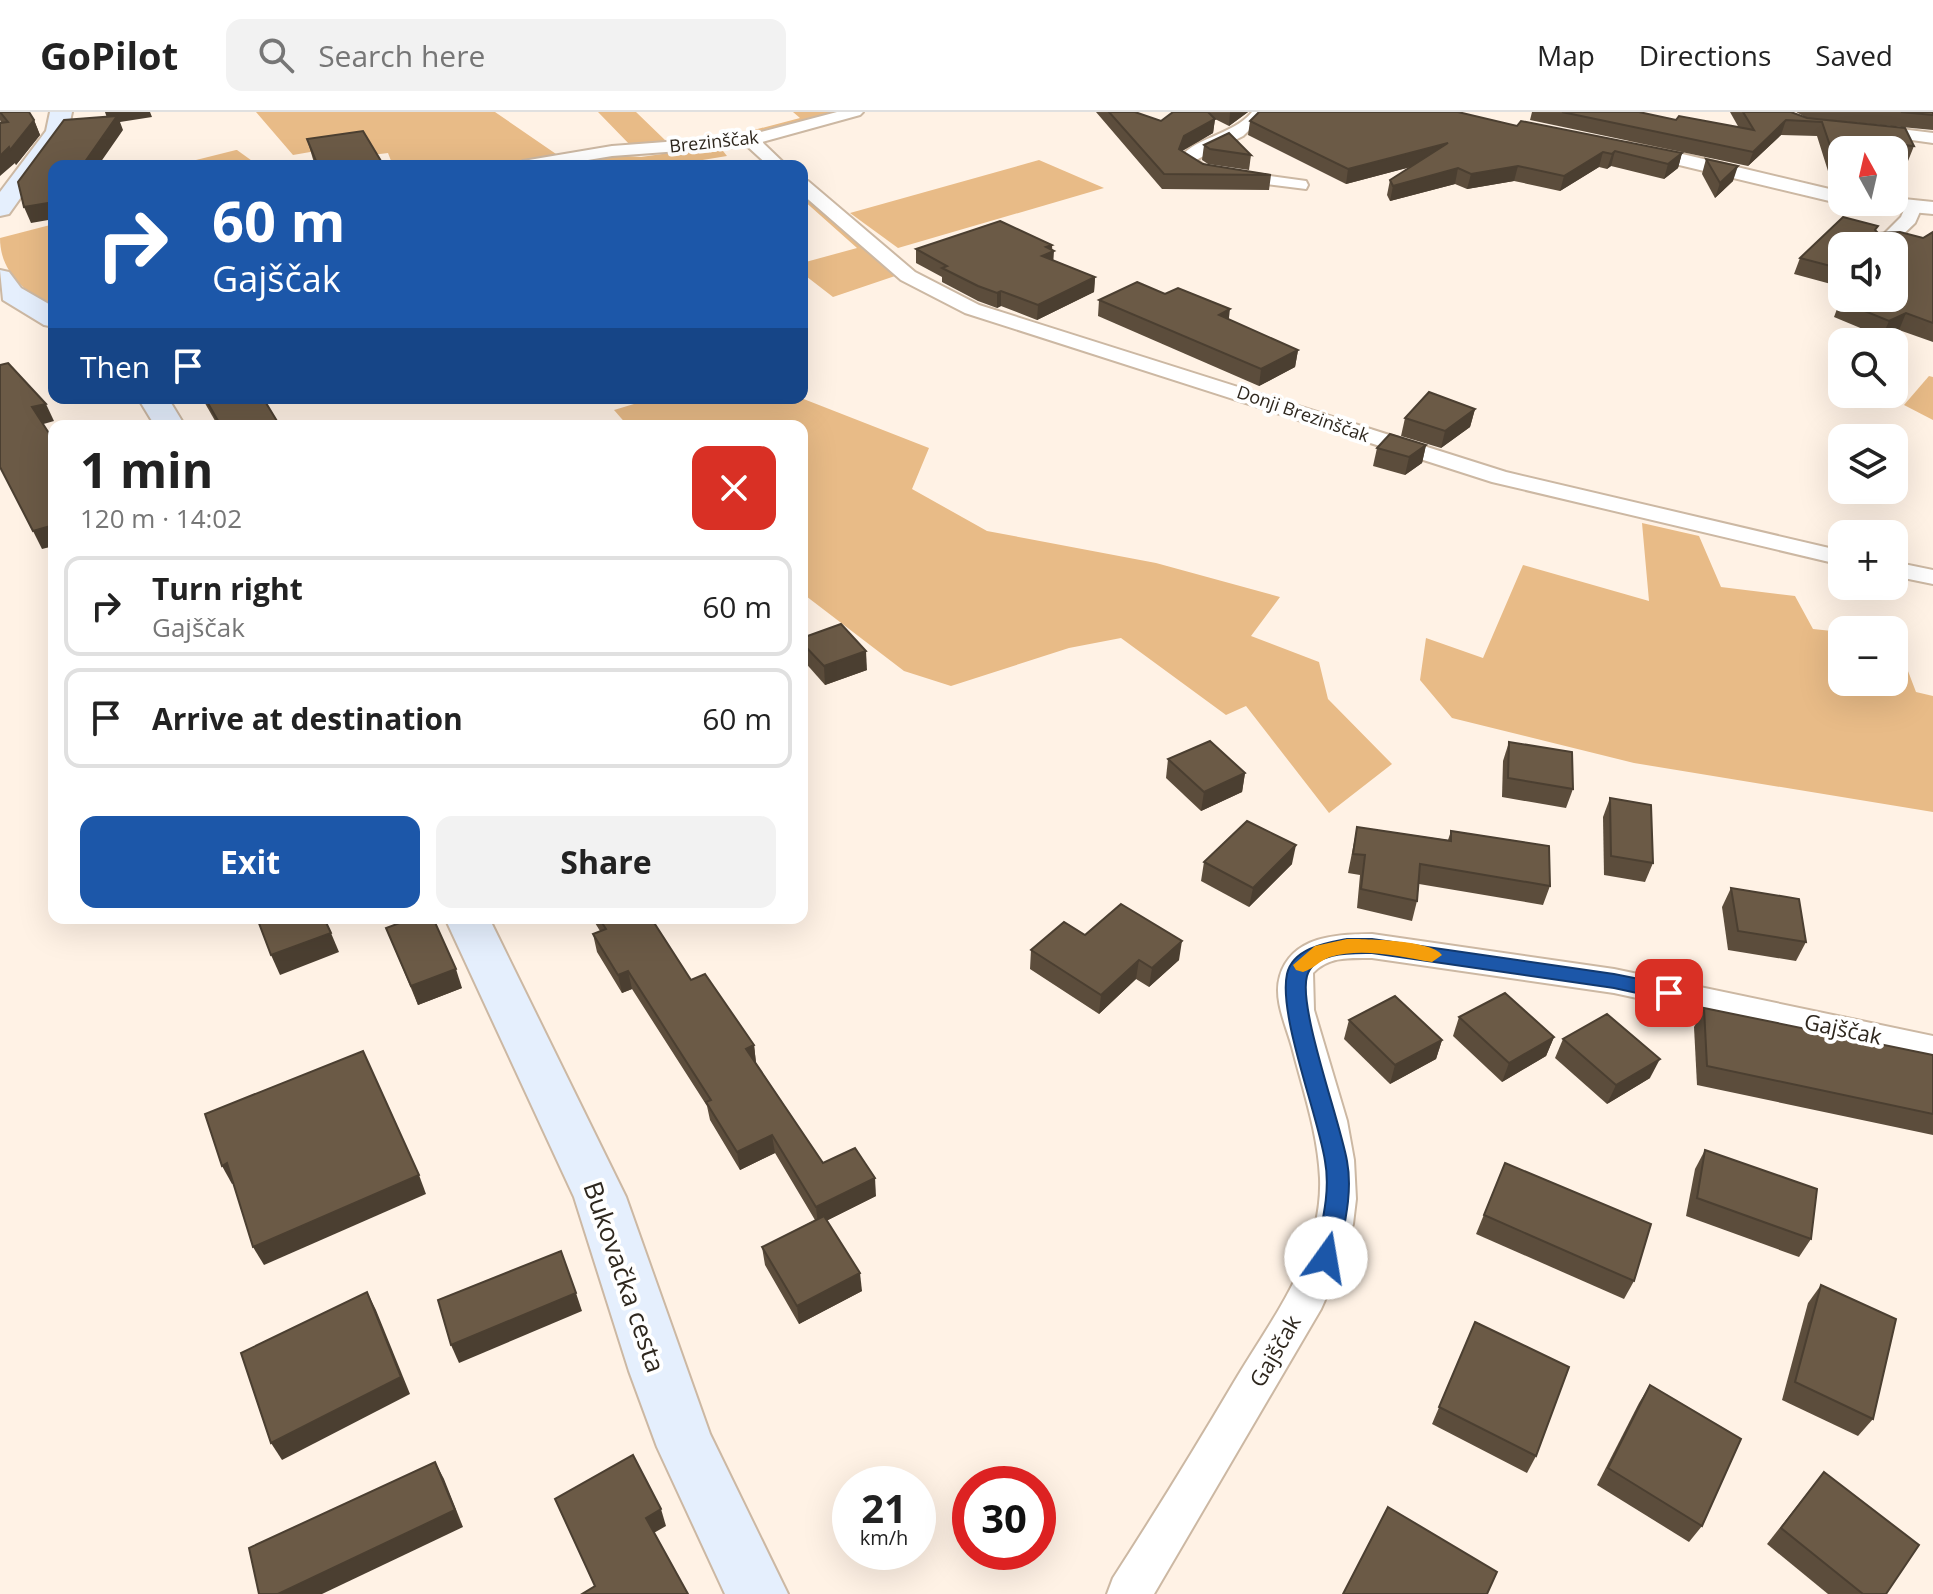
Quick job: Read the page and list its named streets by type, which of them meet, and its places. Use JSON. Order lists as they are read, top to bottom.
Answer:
{
  "streets": {
    "main road": ["Bukovačka cesta"],
    "street": ["Brezinščak", "Donji Brezinščak", "Gajščak"]
  },
  "north": "top",
  "page": {
    "header": "GoPilot",
    "search": "Search here",
    "nav": ["Map", "Directions", "Saved"],
    "map_buttons": ["+", "−"],
    "turn": ["60 m", "Gajščak"],
    "then": "Then",
    "heading": ["1 min", "120 m · 14:02"],
    "list": [
      {
        "name": "Turn right",
        "note": "Gajščak",
        "value": "60 m"
      },
      {
        "name": "Arrive at destination",
        "value": "60 m"
      }
    ],
    "buttons": ["Exit", "Share"],
    "speed": "21 km/h",
    "limit": "30"
  }
}
